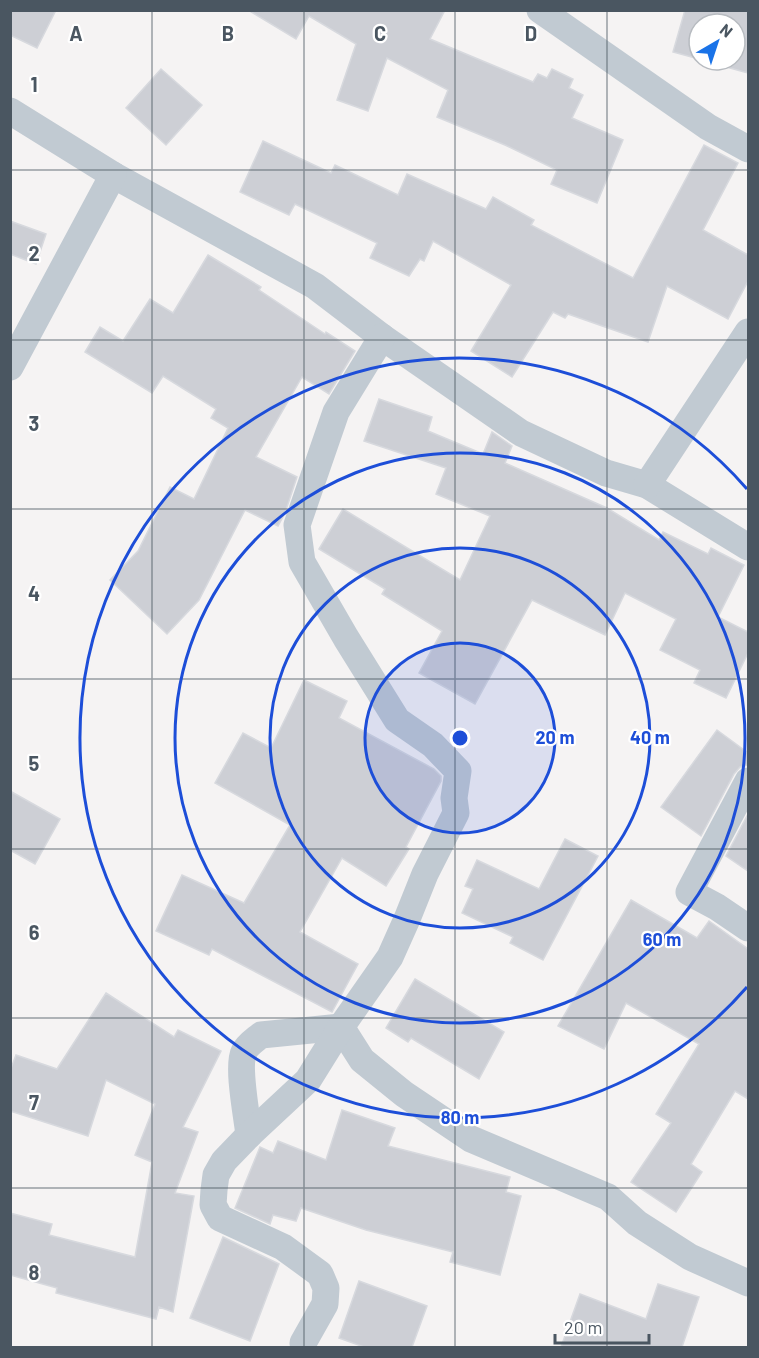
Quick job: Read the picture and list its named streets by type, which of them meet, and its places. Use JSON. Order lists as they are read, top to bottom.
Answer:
{
  "scale_bar": "20 m",
  "north": "top right",
  "grid": {
    "columns": [
      "A",
      "B",
      "C",
      "D"
    ],
    "rows": [
      "1",
      "2",
      "3",
      "4",
      "5",
      "6",
      "7",
      "8"
    ]
  },
  "rings": [
    "20 m",
    "40 m",
    "60 m",
    "80 m"
  ]
}
